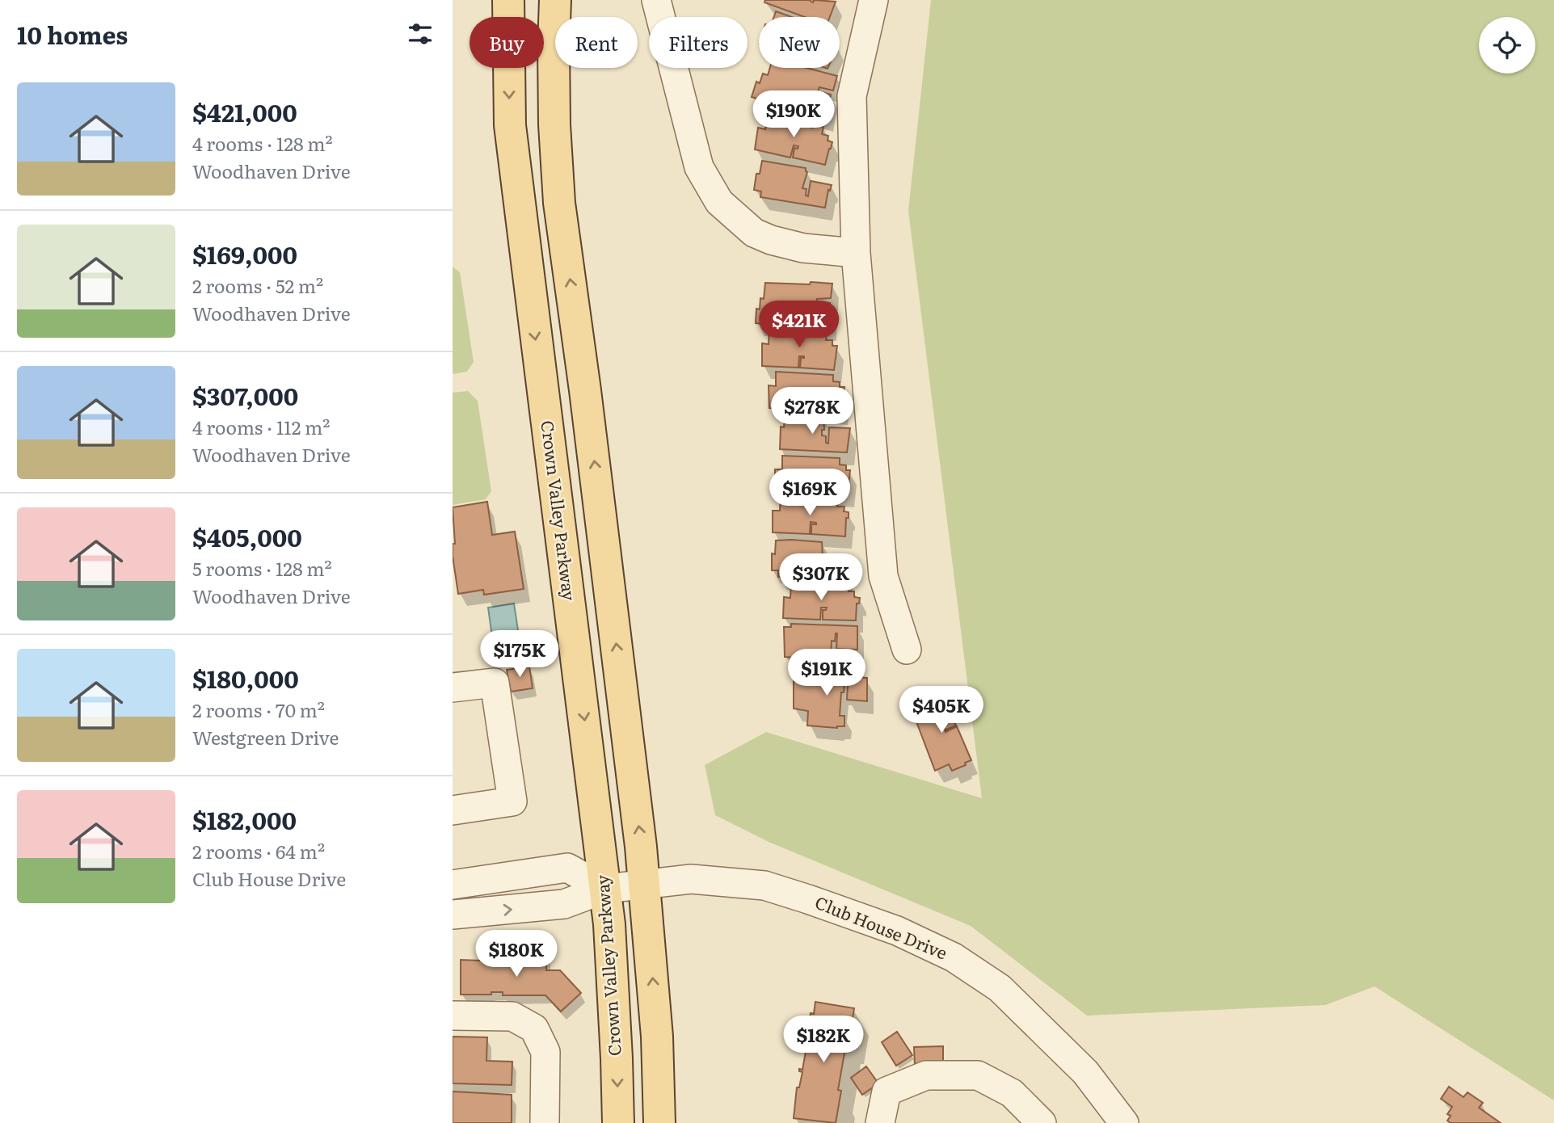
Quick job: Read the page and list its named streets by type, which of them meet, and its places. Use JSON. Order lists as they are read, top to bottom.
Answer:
{
  "streets": {
    "main road": ["Crown Valley Parkway"],
    "street": ["Club House Drive"]
  },
  "crossings": [
    ["Crown Valley Parkway", "Club House Drive"]
  ],
  "page": {
    "heading": "10 homes",
    "chip": [
      "Buy",
      "Rent",
      "Filters",
      "New"
    ],
    "list": [
      {
        "name": "$421,000",
        "note": "4 rooms · 128 m² · Woodhaven Drive"
      },
      {
        "name": "$169,000",
        "note": "2 rooms · 52 m² · Woodhaven Drive"
      },
      {
        "name": "$307,000",
        "note": "4 rooms · 112 m² · Woodhaven Drive"
      },
      {
        "name": "$405,000",
        "note": "5 rooms · 128 m² · Woodhaven Drive"
      },
      {
        "name": "$180,000",
        "note": "2 rooms · 70 m² · Westgreen Drive"
      },
      {
        "name": "$182,000",
        "note": "2 rooms · 64 m² · Club House Drive"
      }
    ],
    "price": [
      "$190K",
      "$421K",
      "$278K",
      "$169K",
      "$307K",
      "$175K",
      "$191K",
      "$405K",
      "$180K",
      "$182K"
    ]
  }
}
